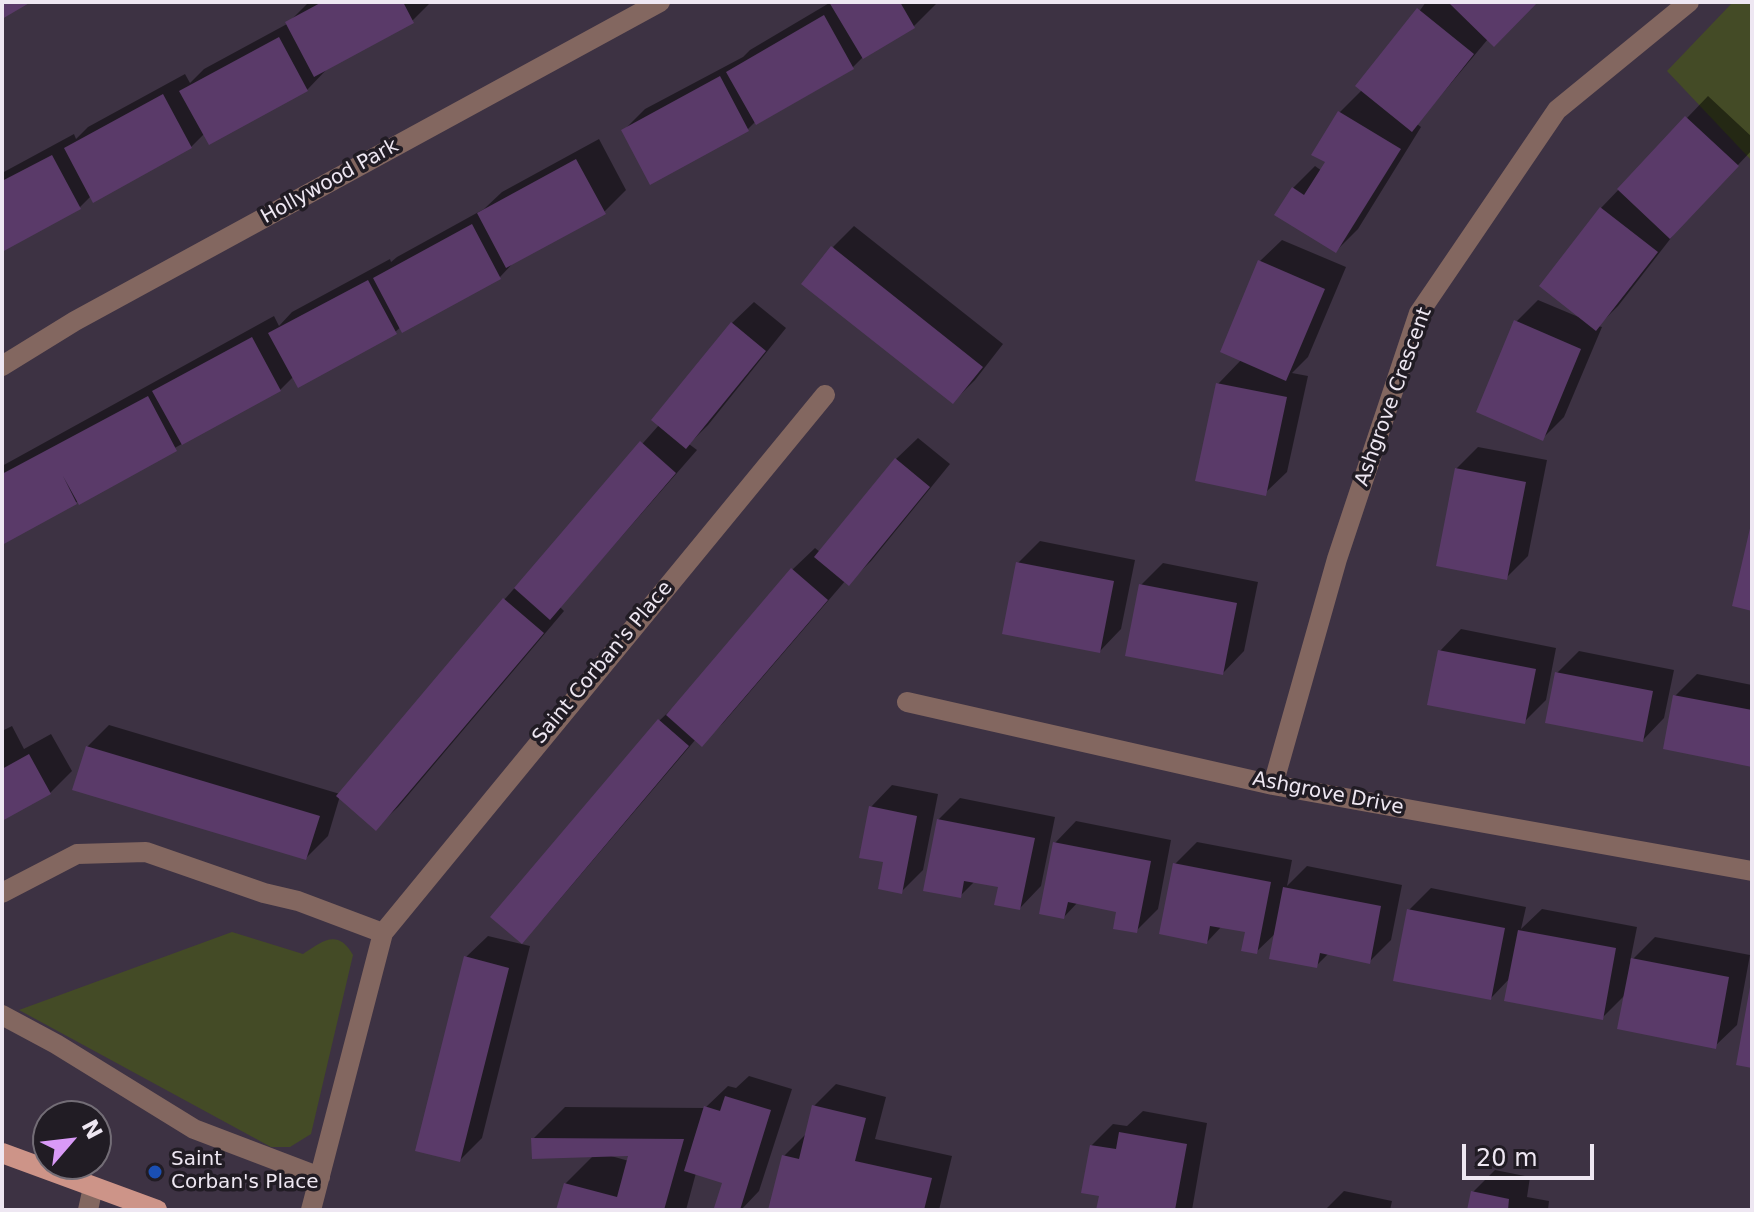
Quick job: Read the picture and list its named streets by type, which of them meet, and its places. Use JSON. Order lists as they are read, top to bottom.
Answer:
{
  "streets": {
    "street": [
      "Hollywood Park",
      "Ashgrove Crescent",
      "Saint Corban's Place",
      "Ashgrove Drive"
    ]
  },
  "crossings": [
    ["Ashgrove Crescent", "Ashgrove Drive"]
  ],
  "places": ["Saint Corban's Place"],
  "scale_bar": "20 m",
  "north": "top right"
}
